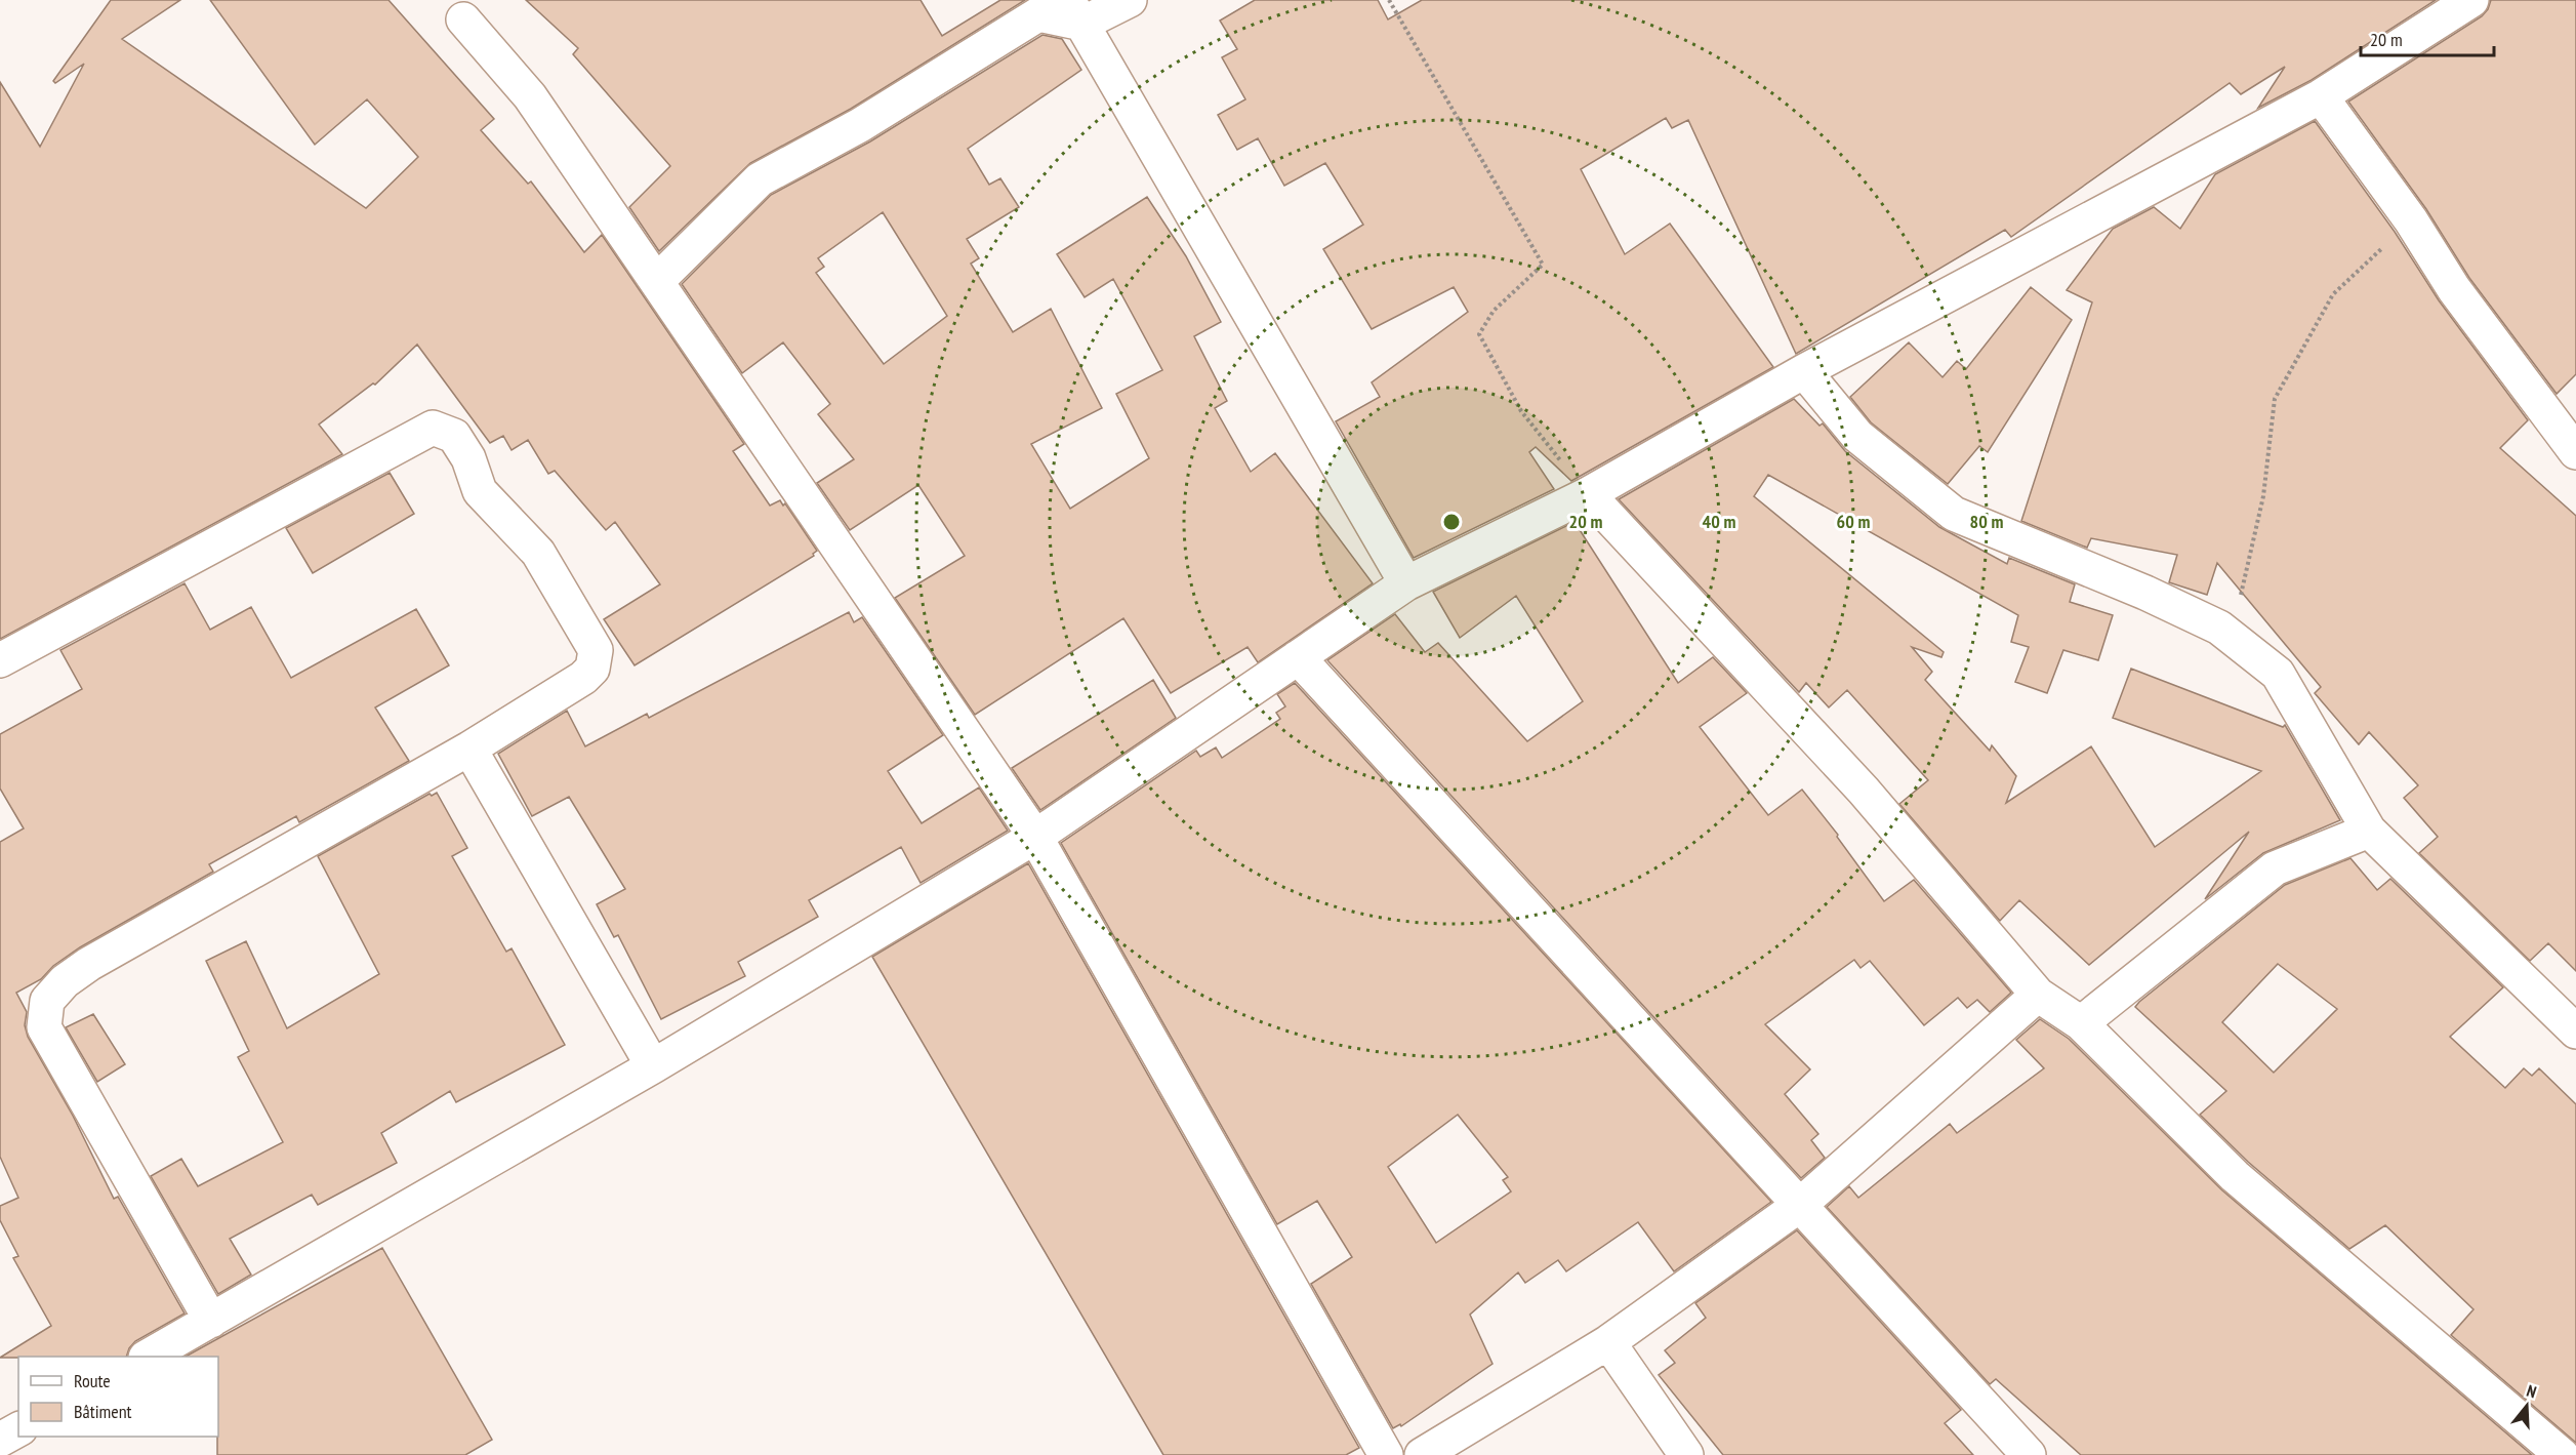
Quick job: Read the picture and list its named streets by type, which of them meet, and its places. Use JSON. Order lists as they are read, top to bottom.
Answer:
{
  "legend": ["Route", "Bâtiment"],
  "scale_bar": "20 m",
  "north": "top",
  "rings": [
    "20 m",
    "40 m",
    "60 m",
    "80 m"
  ]
}
